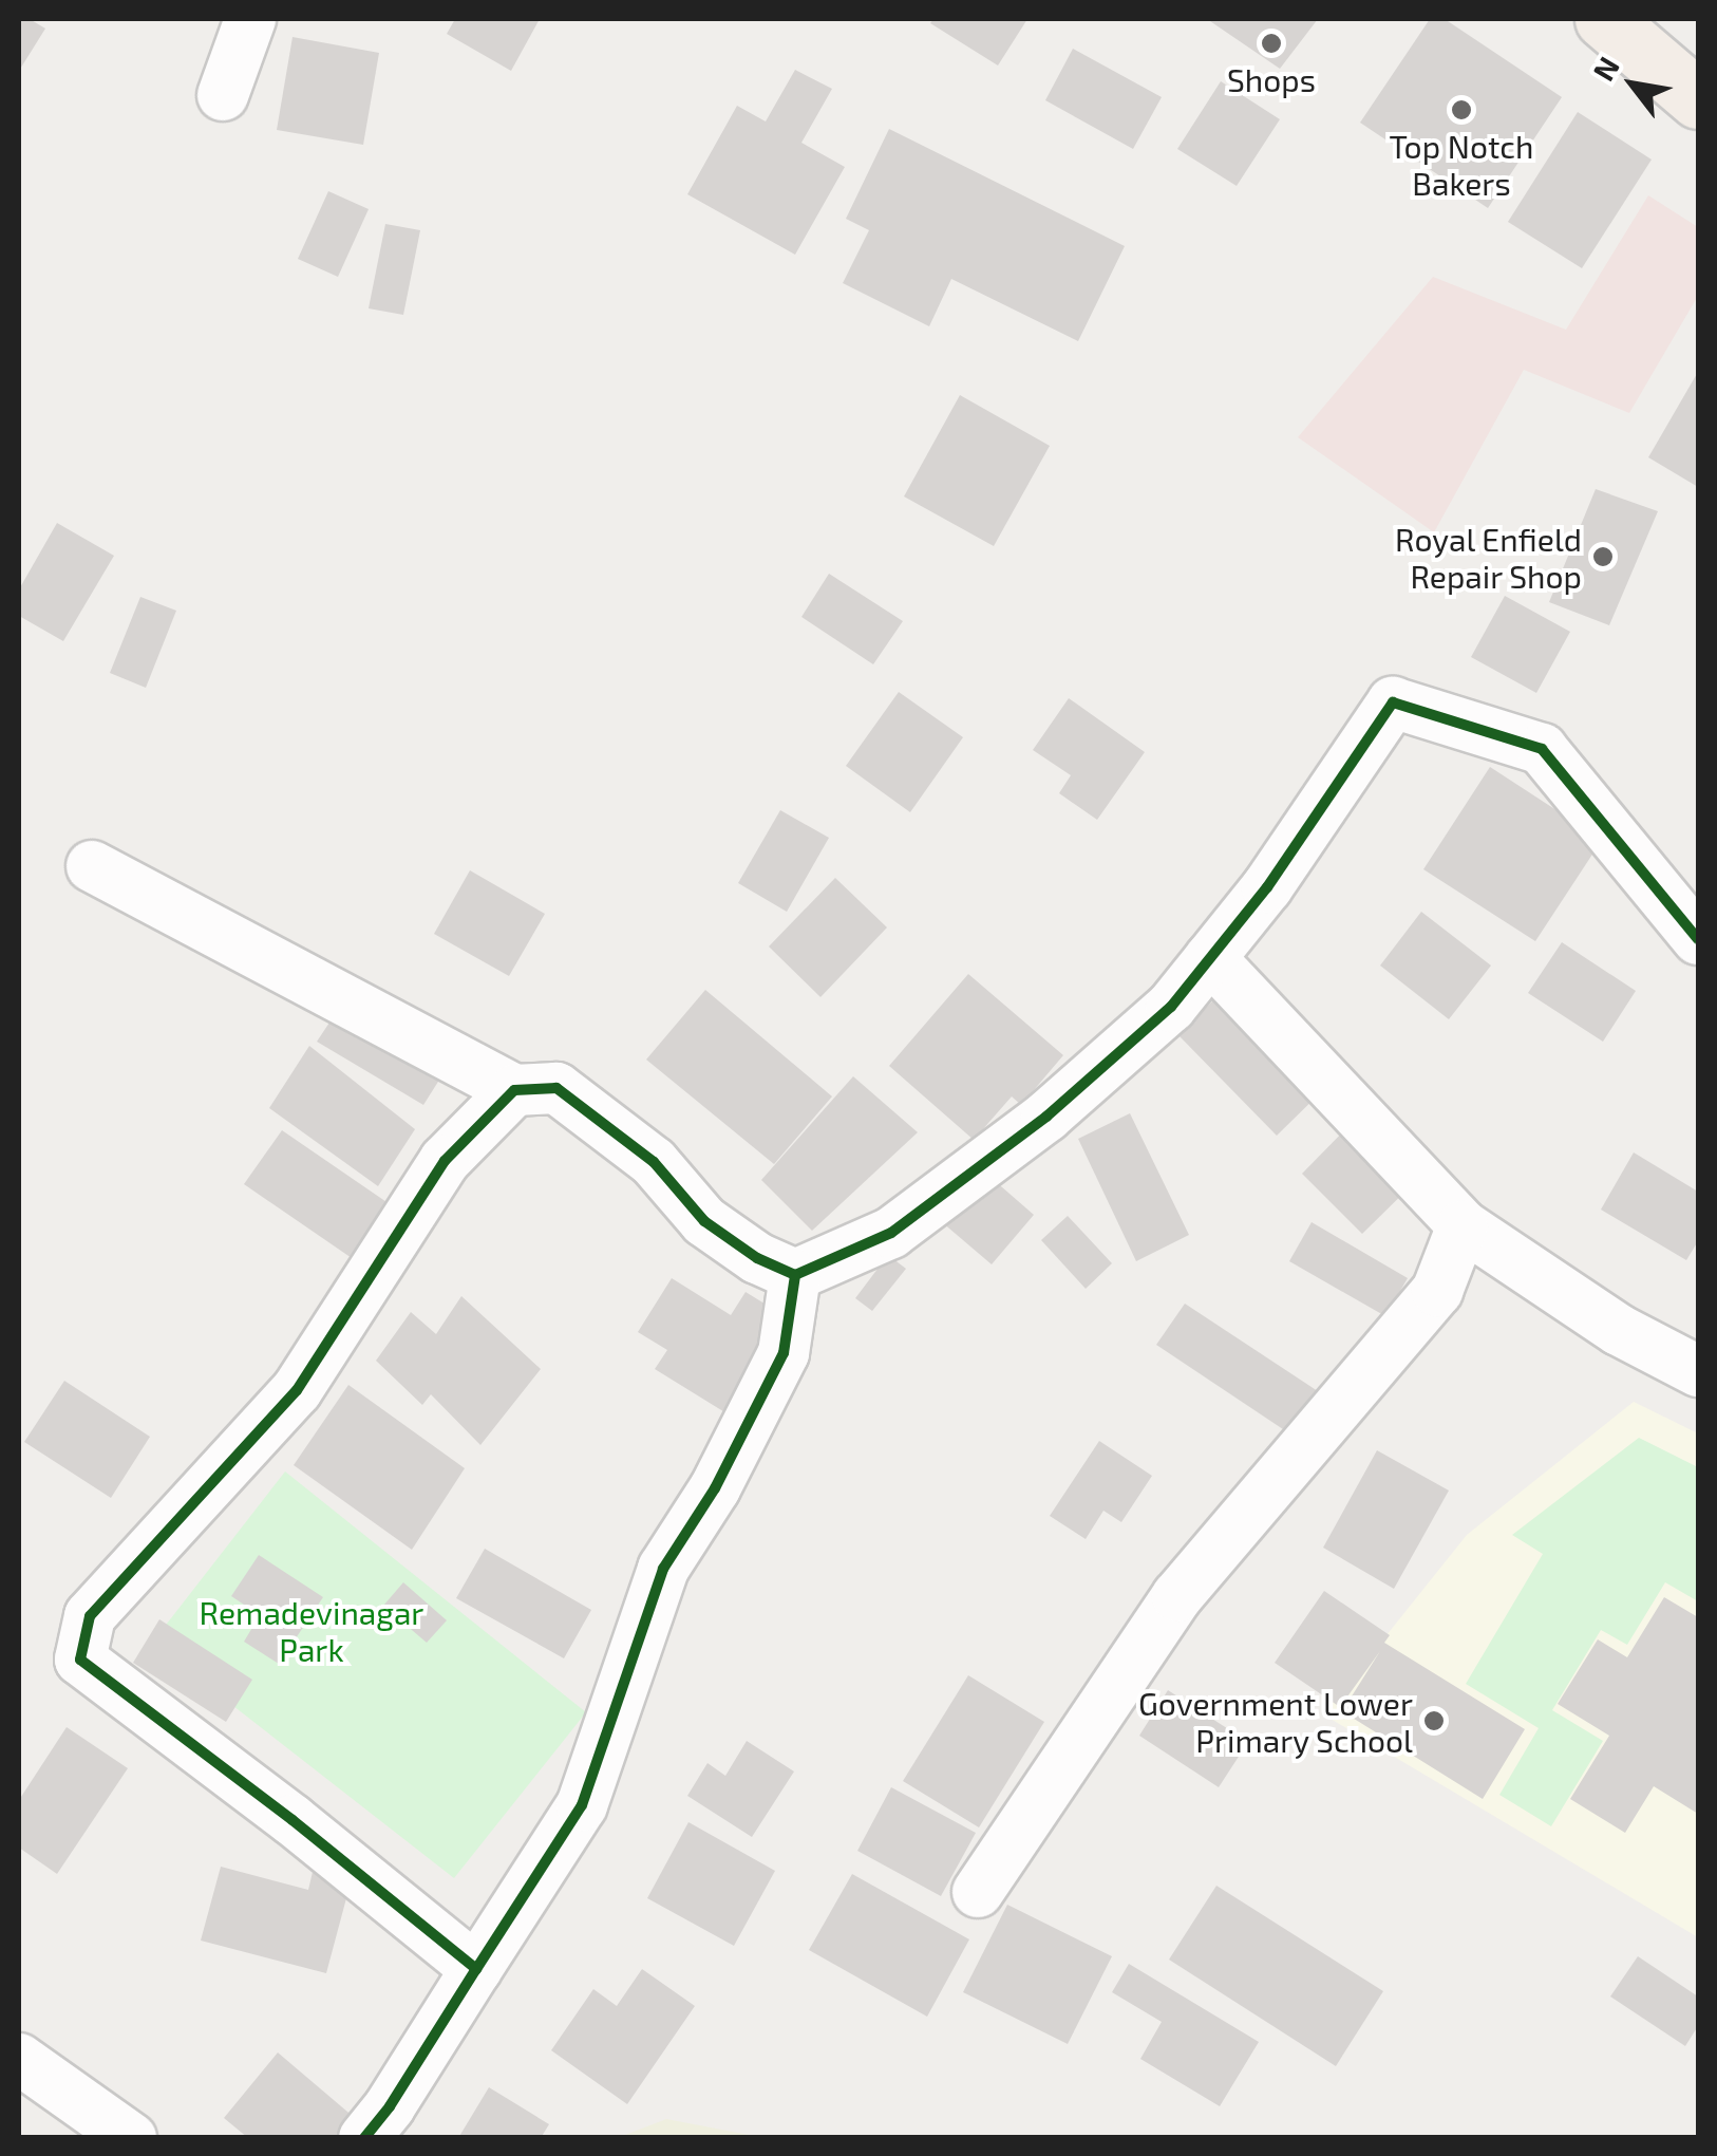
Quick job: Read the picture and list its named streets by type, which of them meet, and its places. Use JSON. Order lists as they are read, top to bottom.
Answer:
{
  "parks": ["Remadevinagar Park"],
  "places": [
    "Shops",
    "Top Notch Bakers",
    "Royal Enfield Repair Shop",
    "Government Lower Primary School"
  ],
  "north": "top left"
}
